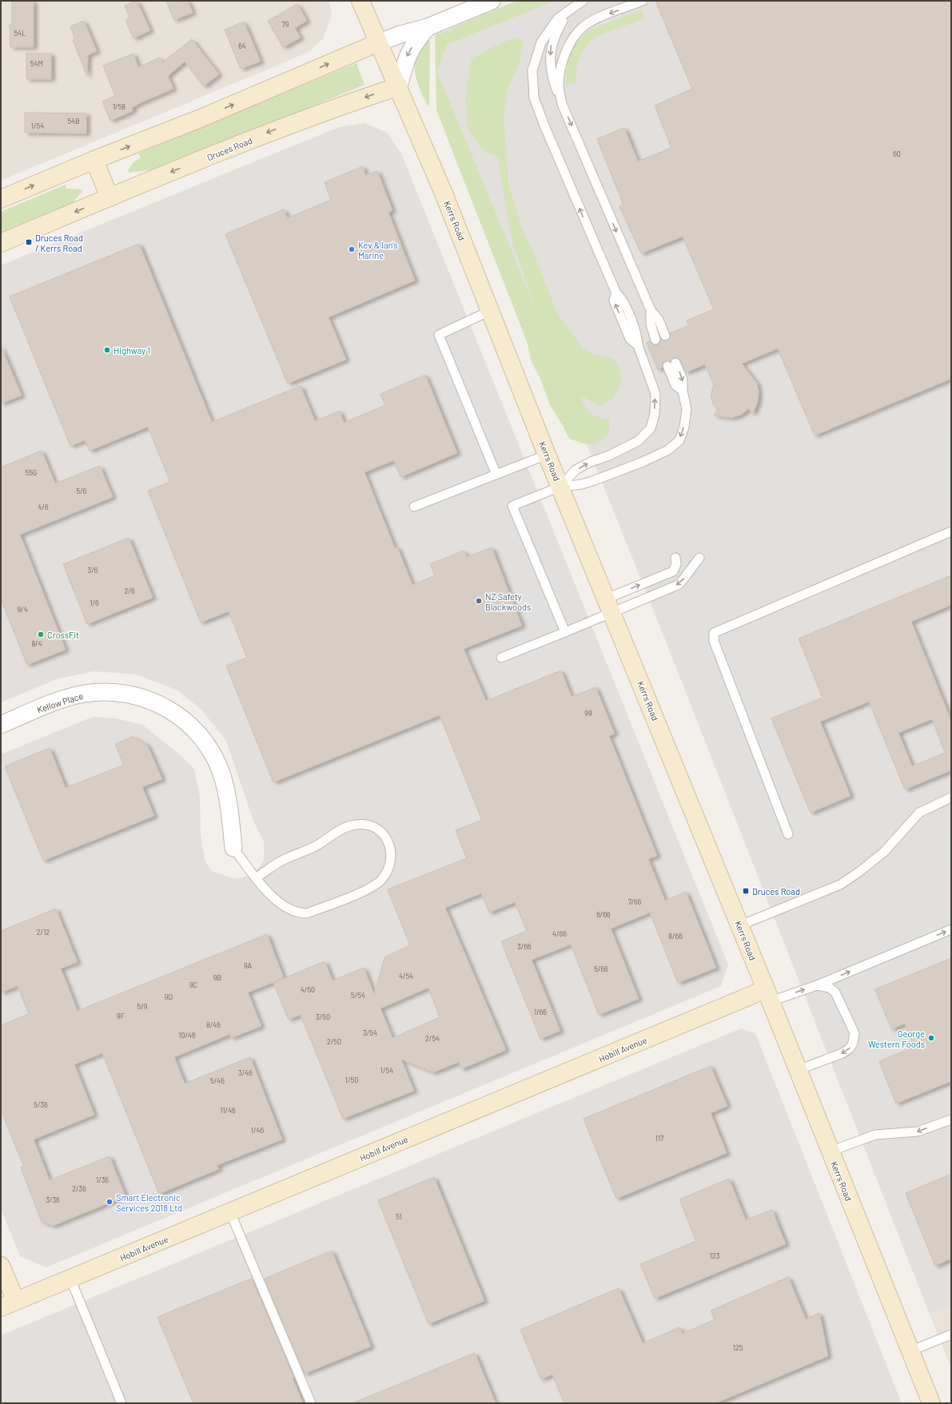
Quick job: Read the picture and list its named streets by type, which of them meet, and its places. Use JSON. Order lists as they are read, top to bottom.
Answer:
{
  "streets": {
    "main road": ["Druces Road", "Kerrs Road", "Hobill Avenue"],
    "street": ["Kellow Place"]
  },
  "crossings": [
    ["Druces Road", "Kerrs Road"],
    ["Kerrs Road", "Hobill Avenue"]
  ],
  "places": {
    "transit": ["Druces Road / Kerrs Road", "Druces Road"],
    "other": [
      "Kev & Ian's Marine",
      "Highway 1",
      "NZ Safety Blackwoods",
      "CrossFit",
      "George Western Foods",
      "Smart Electronic Services 2018 Ltd"
    ]
  },
  "house_numbers": [
    "79",
    "54L",
    "64",
    "54M",
    "1/58",
    "54B",
    "1/54",
    "60",
    "55G",
    "5/6",
    "4/6",
    "3/6",
    "2/6",
    "1/6",
    "9/4",
    "8/4",
    "99",
    "7/66",
    "6/66",
    "2/12",
    "4/66",
    "8/66",
    "3/66",
    "9A",
    "5/66",
    "4/54",
    "9B",
    "9C",
    "4/50",
    "5/54",
    "9D",
    "5/9",
    "1/66",
    "9F",
    "3/50",
    "8/46",
    "3/54",
    "10/46",
    "2/54",
    "2/50",
    "1/54",
    "3/46",
    "1/50",
    "5/46",
    "5/36",
    "11/46",
    "1/46",
    "117",
    "1/36",
    "2/36",
    "3/36",
    "51",
    "123",
    "125"
  ]
}
